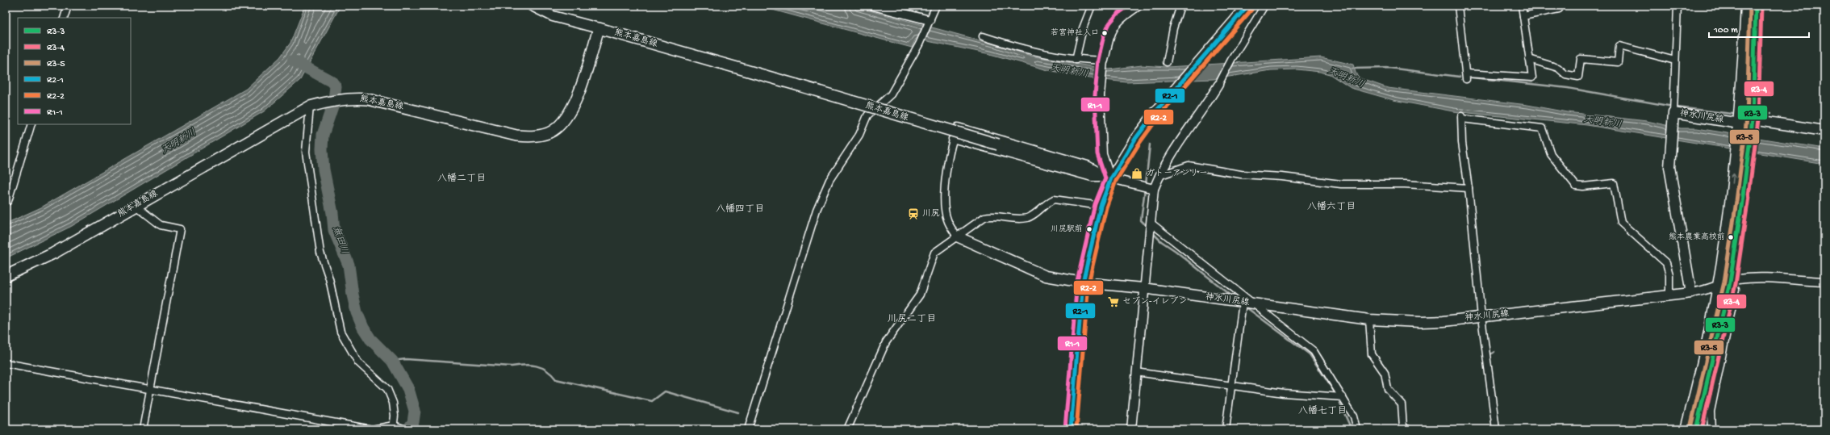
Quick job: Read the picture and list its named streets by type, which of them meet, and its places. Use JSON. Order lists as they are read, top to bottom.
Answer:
{
  "streets": {
    "main road": ["熊本嘉島線", "神水川尻線"]
  },
  "districts": [
    "八幡二丁目",
    "八幡六丁目",
    "八幡四丁目",
    "川尻二丁目",
    "八幡七丁目"
  ],
  "water": ["天明新川", "無田川"],
  "places": {
    "other": ["若宮神社入口", "川尻駅前", "熊本農業高校前"],
    "shop": ["ガトーアンリー"],
    "station": ["川尻"],
    "supermarket": ["セブン-イレブン"]
  },
  "lines": [
    "transit line R3-3",
    "transit line R3-4",
    "transit line R3-5",
    "transit line R2-1",
    "transit line R1-1",
    "transit line R2-2"
  ],
  "legend": [
    "R3-3",
    "R3-4",
    "R3-5",
    "R2-1",
    "R2-2",
    "R1-1"
  ],
  "scale_bar": "100 m"
}
